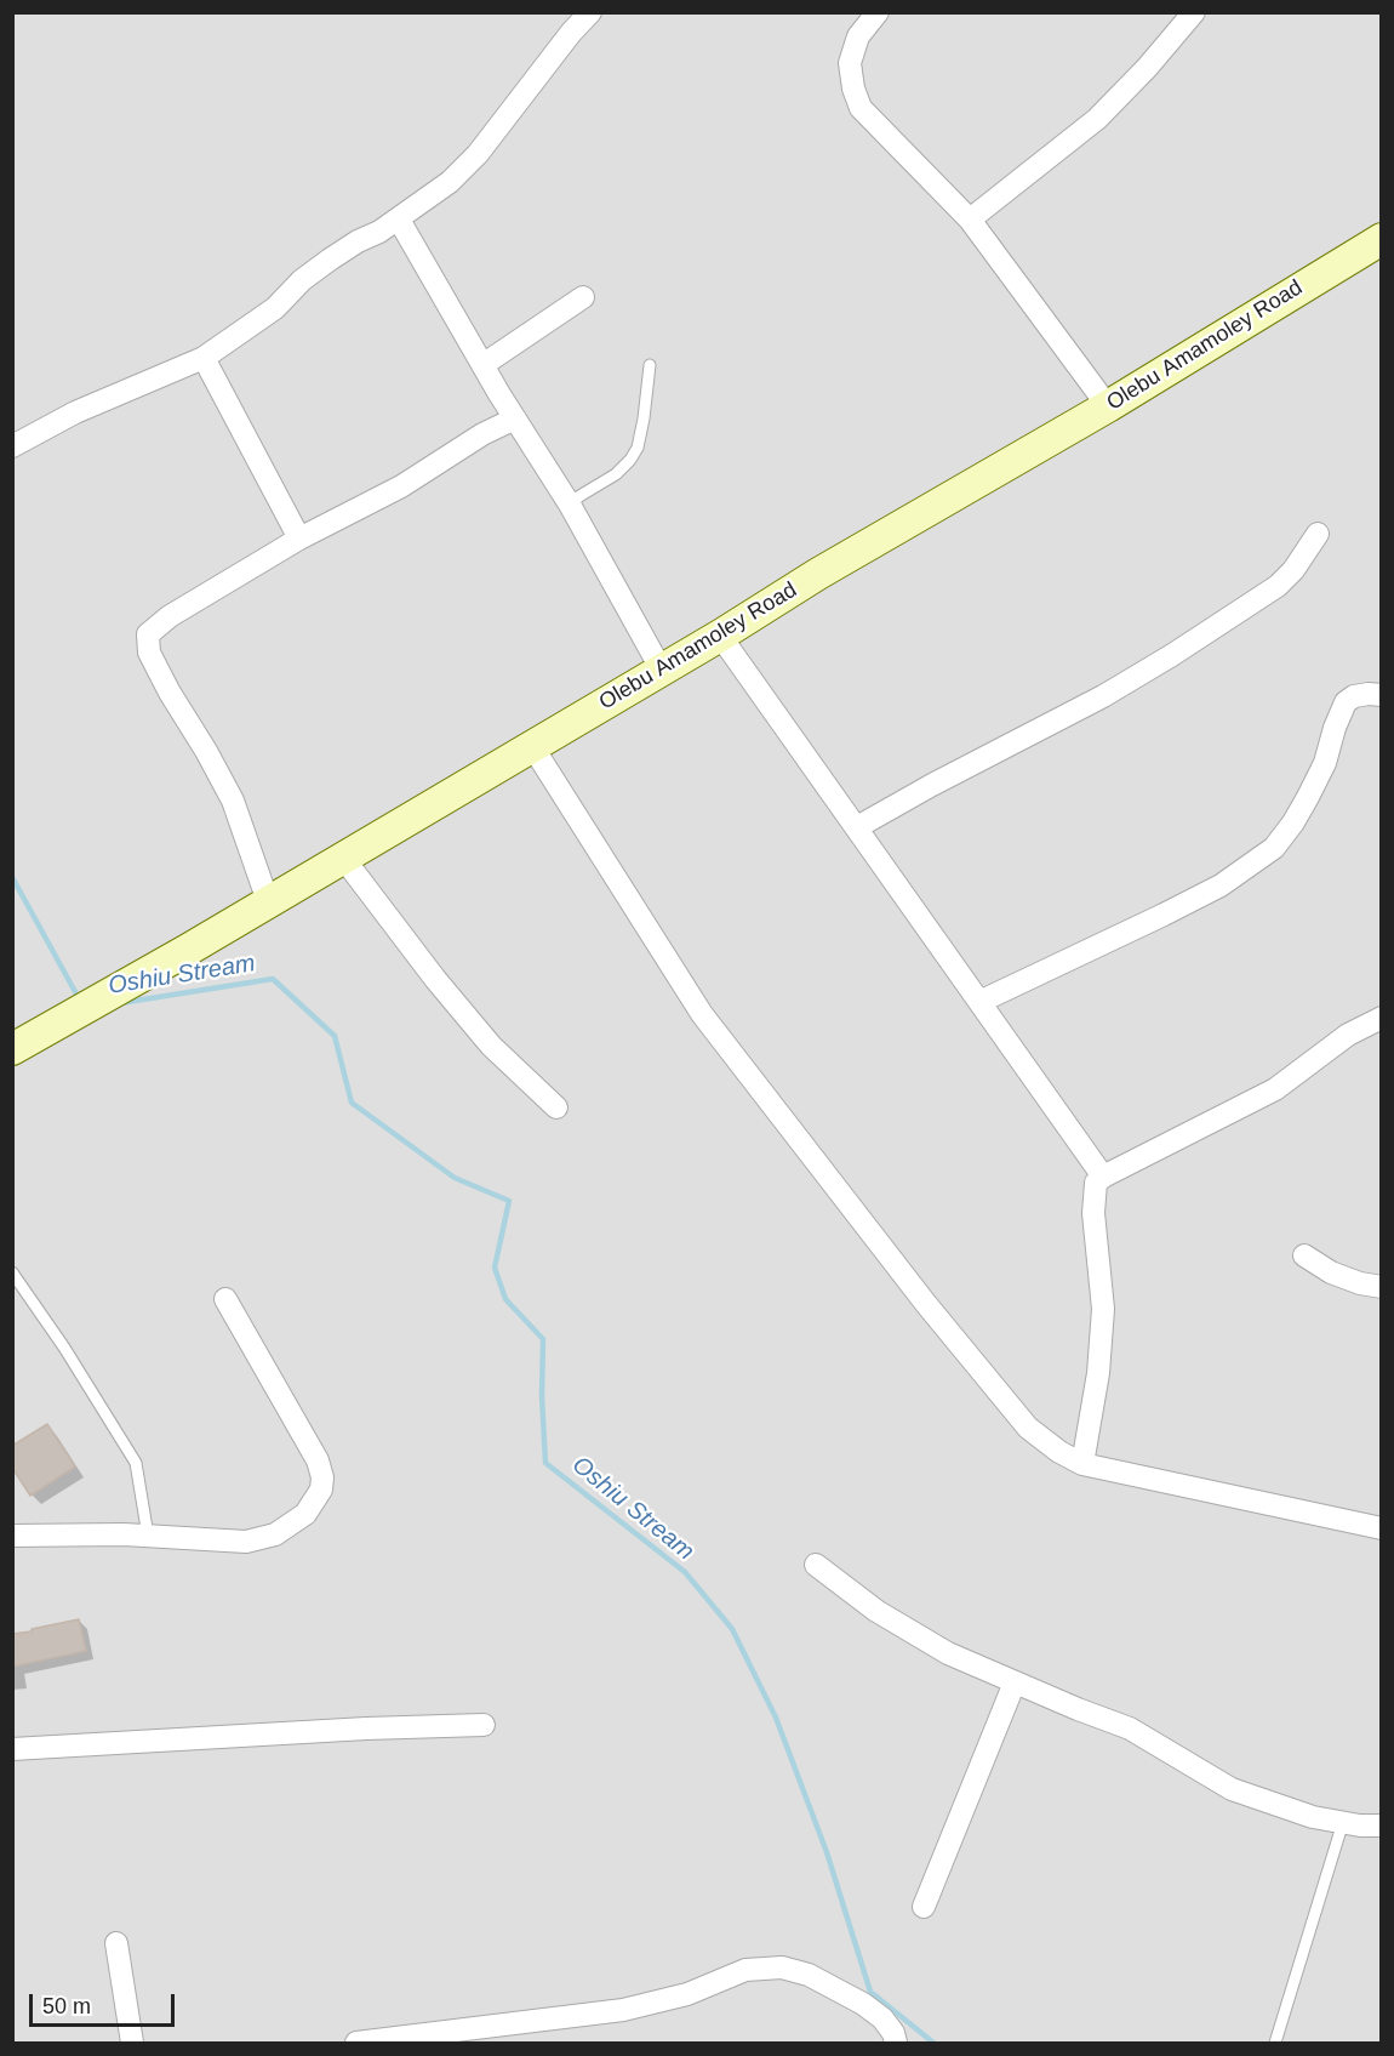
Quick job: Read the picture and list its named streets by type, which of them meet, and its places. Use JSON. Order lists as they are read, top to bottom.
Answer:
{
  "streets": {
    "street": ["Olebu Amamoley Road"]
  },
  "water": ["Oshiu Stream"],
  "scale_bar": "50 m"
}
